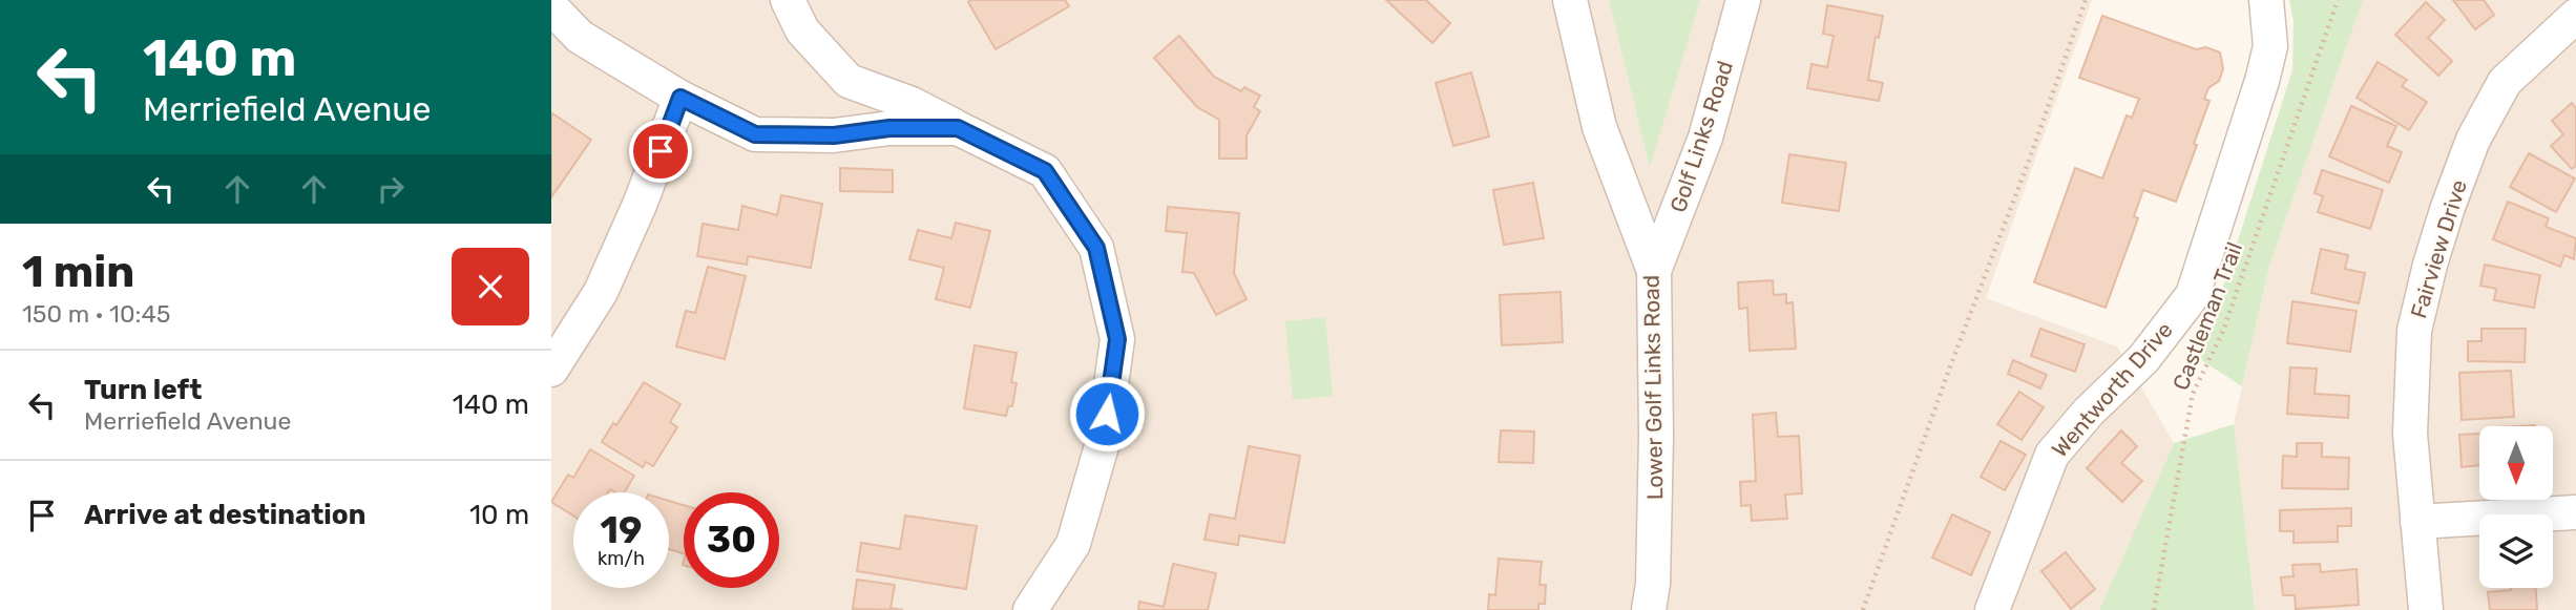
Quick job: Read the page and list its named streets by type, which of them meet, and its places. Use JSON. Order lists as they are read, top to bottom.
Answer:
{
  "streets": {
    "street": [
      "Golf Links Road",
      "Fairview Drive",
      "Lower Golf Links Road",
      "Wentworth Drive"
    ],
    "path": ["Castleman Trail"]
  },
  "crossings": [
    ["Golf Links Road", "Lower Golf Links Road"]
  ],
  "north": "bottom",
  "page": {
    "turn": ["140 m", "Merriefield Avenue"],
    "heading": ["1 min", "150 m · 10:45"],
    "list": [
      {
        "name": "Turn left",
        "note": "Merriefield Avenue",
        "value": "140 m"
      },
      {
        "name": "Arrive at destination",
        "value": "10 m"
      }
    ],
    "speed": "19 km/h",
    "limit": "30"
  }
}
